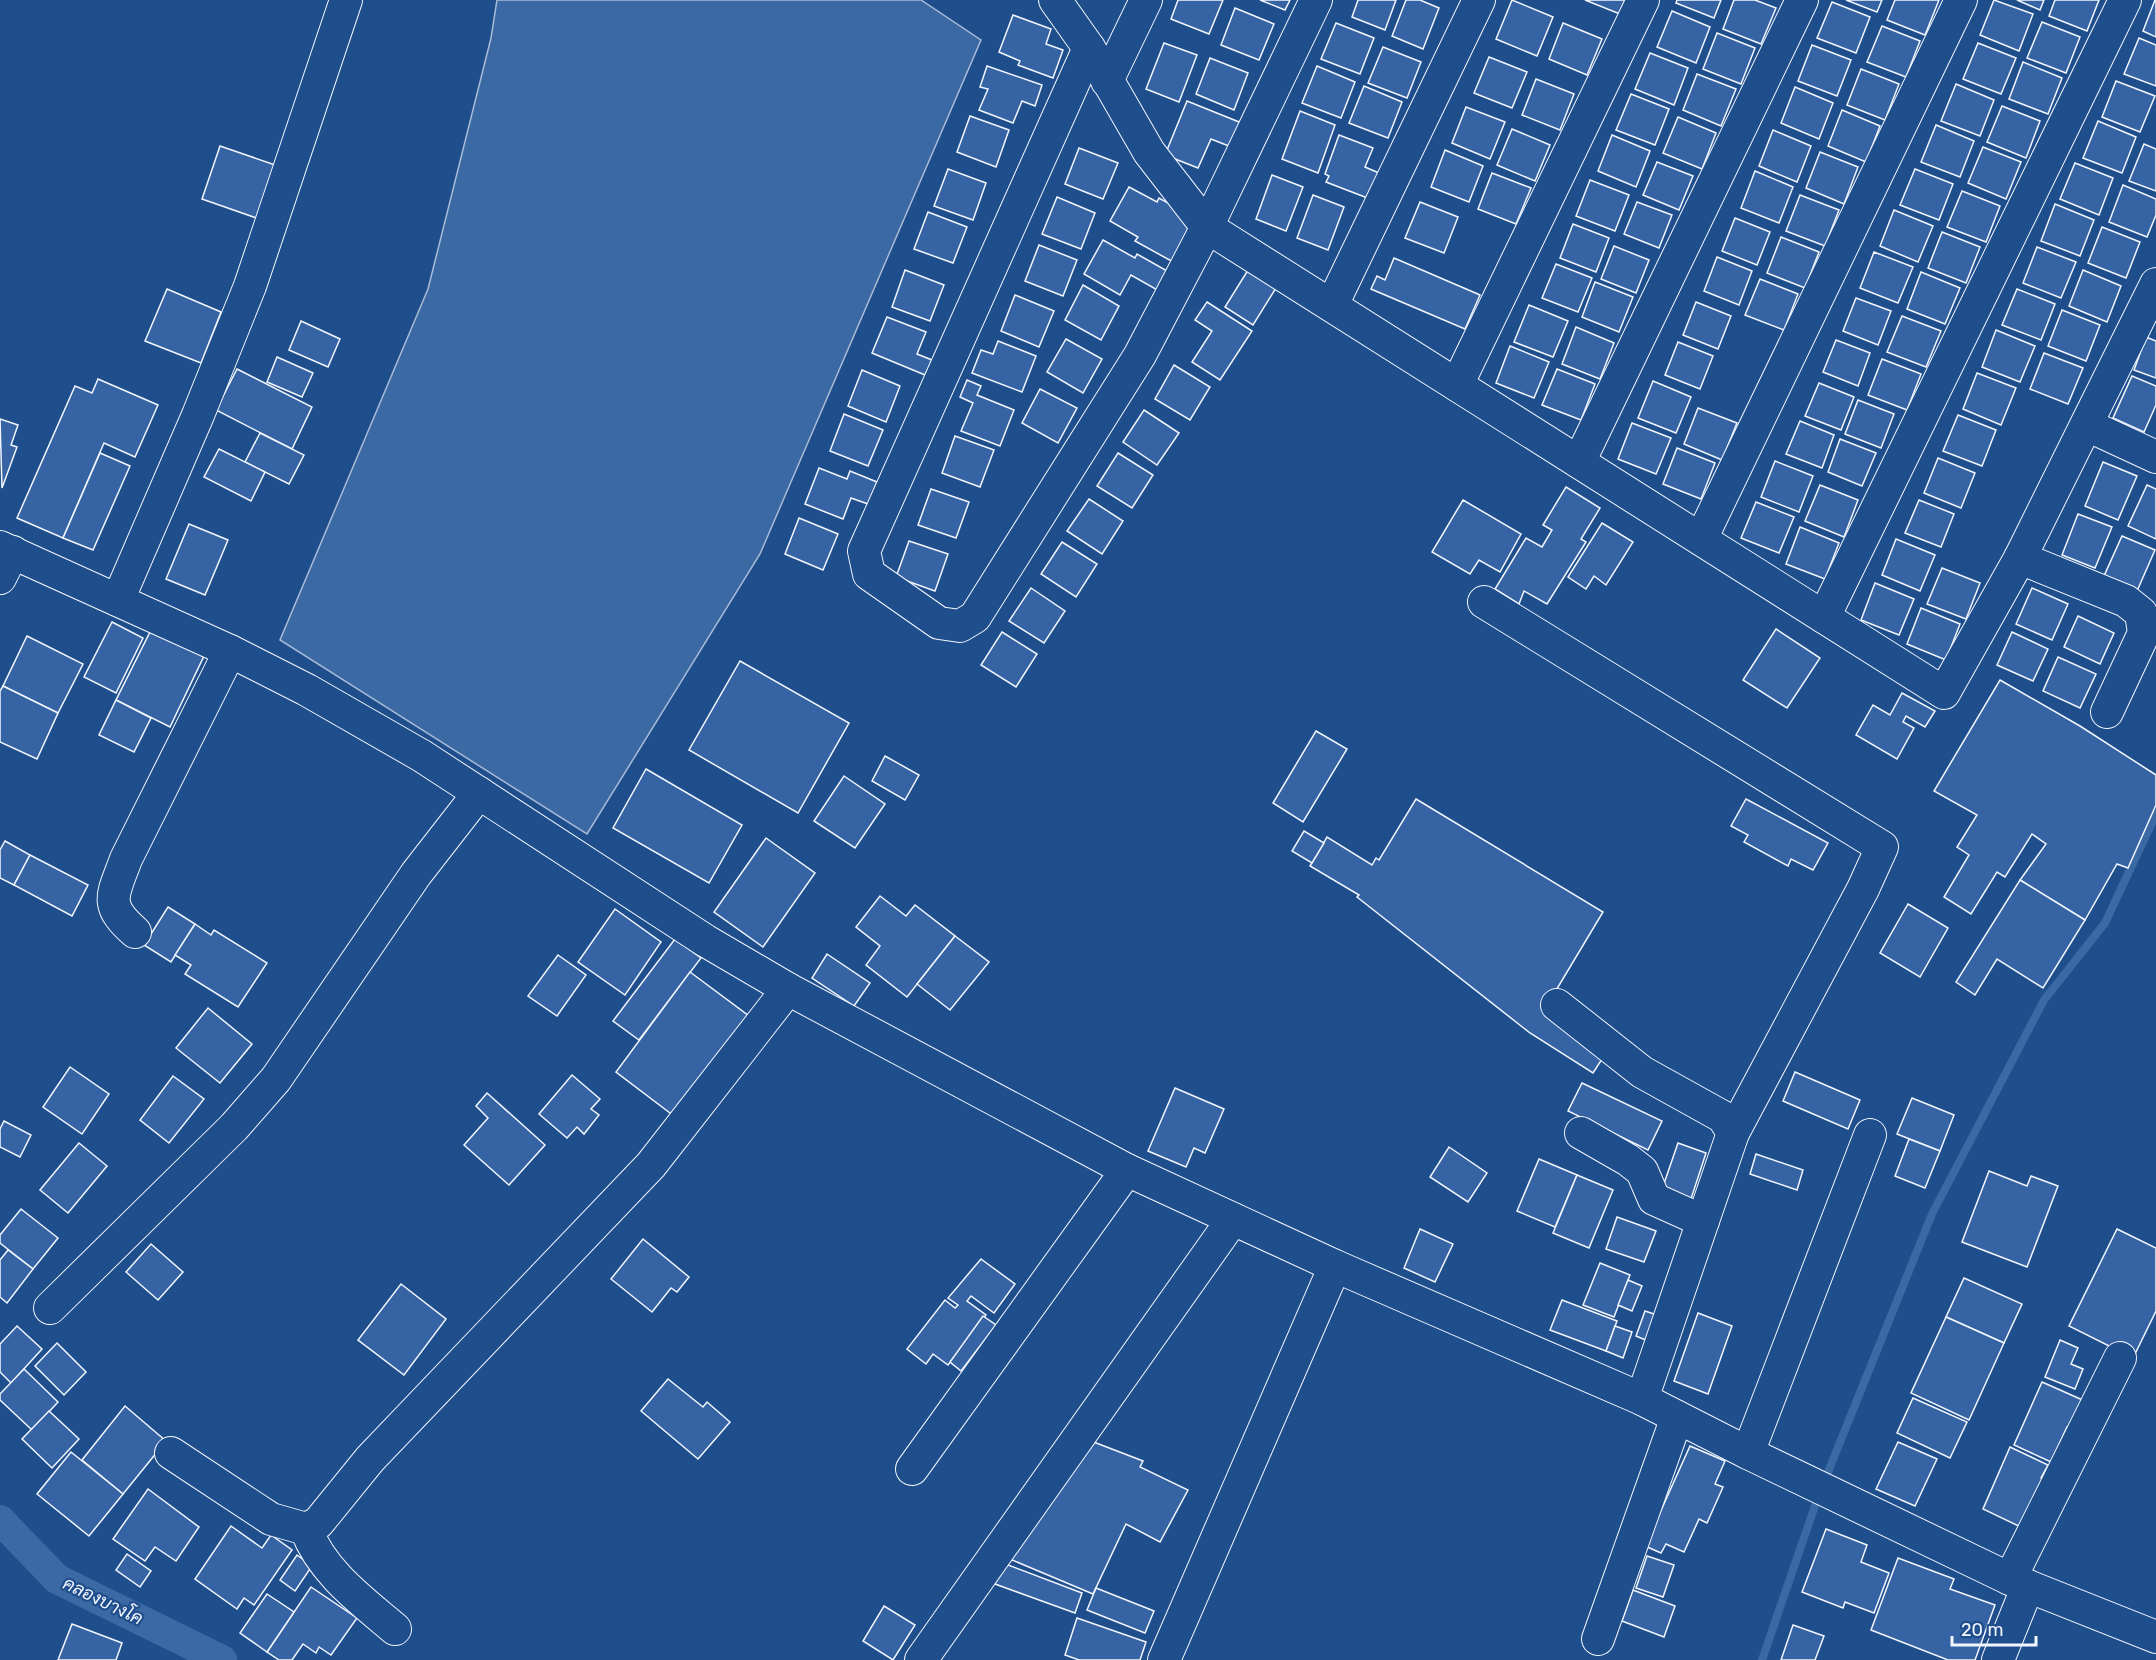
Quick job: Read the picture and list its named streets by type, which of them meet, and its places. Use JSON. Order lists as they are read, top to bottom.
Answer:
{
  "water": ["คลองบางโค"],
  "scale_bar": "20 m"
}
